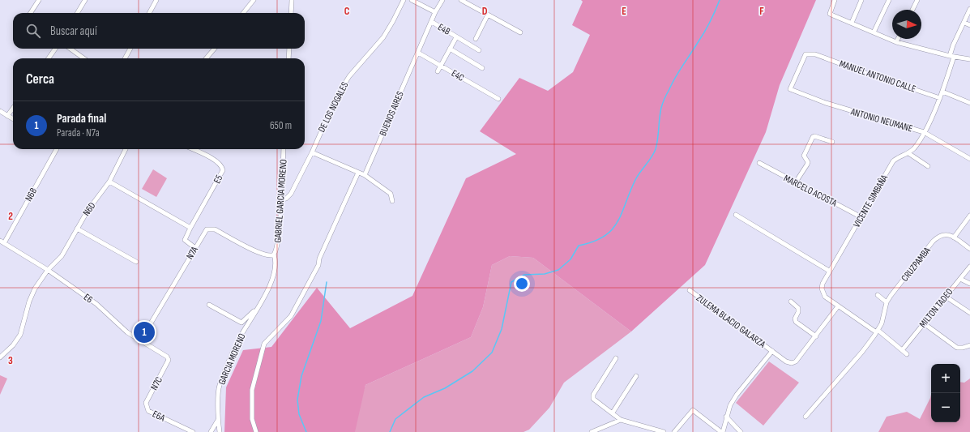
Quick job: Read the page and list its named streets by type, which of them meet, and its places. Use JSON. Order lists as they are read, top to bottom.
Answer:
{
  "streets": {
    "street": [
      "E4B",
      "E4C",
      "MANUEL ANTONIO CALLE",
      "DE LOS NOGALES",
      "BUENOS AIRES",
      "ANTONIO NEUMANE",
      "E5",
      "MARCELO ACOSTA",
      "N6B",
      "GABRIEL GARCIA MORENO",
      "VICENTE SIMBAÑA",
      "N6D",
      "N7A",
      "CRUZPAMBA",
      "E6",
      "MILTON TADEO",
      "ZULEMA BLACIO GALARZA",
      "GARCIA MORENO",
      "N7C",
      "E6A"
    ]
  },
  "crossings": [
    ["E4B", "BUENOS AIRES"],
    ["E4C", "BUENOS AIRES"],
    ["MANUEL ANTONIO CALLE", "ANTONIO NEUMANE"],
    ["MANUEL ANTONIO CALLE", "VICENTE SIMBAÑA"],
    ["DE LOS NOGALES", "GABRIEL GARCIA MORENO"],
    ["ANTONIO NEUMANE", "VICENTE SIMBAÑA"],
    ["MARCELO ACOSTA", "VICENTE SIMBAÑA"],
    ["N6B", "E6"],
    ["GABRIEL GARCIA MORENO", "N7A"],
    ["GABRIEL GARCIA MORENO", "GARCIA MORENO"],
    ["VICENTE SIMBAÑA", "CRUZPAMBA"],
    ["VICENTE SIMBAÑA", "MILTON TADEO"],
    ["N6D", "E6"],
    ["N7A", "E6"],
    ["N7A", "GARCIA MORENO"],
    ["E6", "N7C"],
    ["N7C", "E6A"]
  ],
  "north": "right",
  "page": {
    "search": "Buscar aquí",
    "heading": "Cerca",
    "list": [
      {
        "mark": "1",
        "name": "Parada final",
        "note": "Parada · N7a",
        "value": "650 m"
      }
    ],
    "pins": "1",
    "map_buttons": ["+", "−"]
  },
  "grid": {
    "columns": [
      "C",
      "D",
      "E",
      "F"
    ],
    "rows": ["2", "3"]
  }
}
